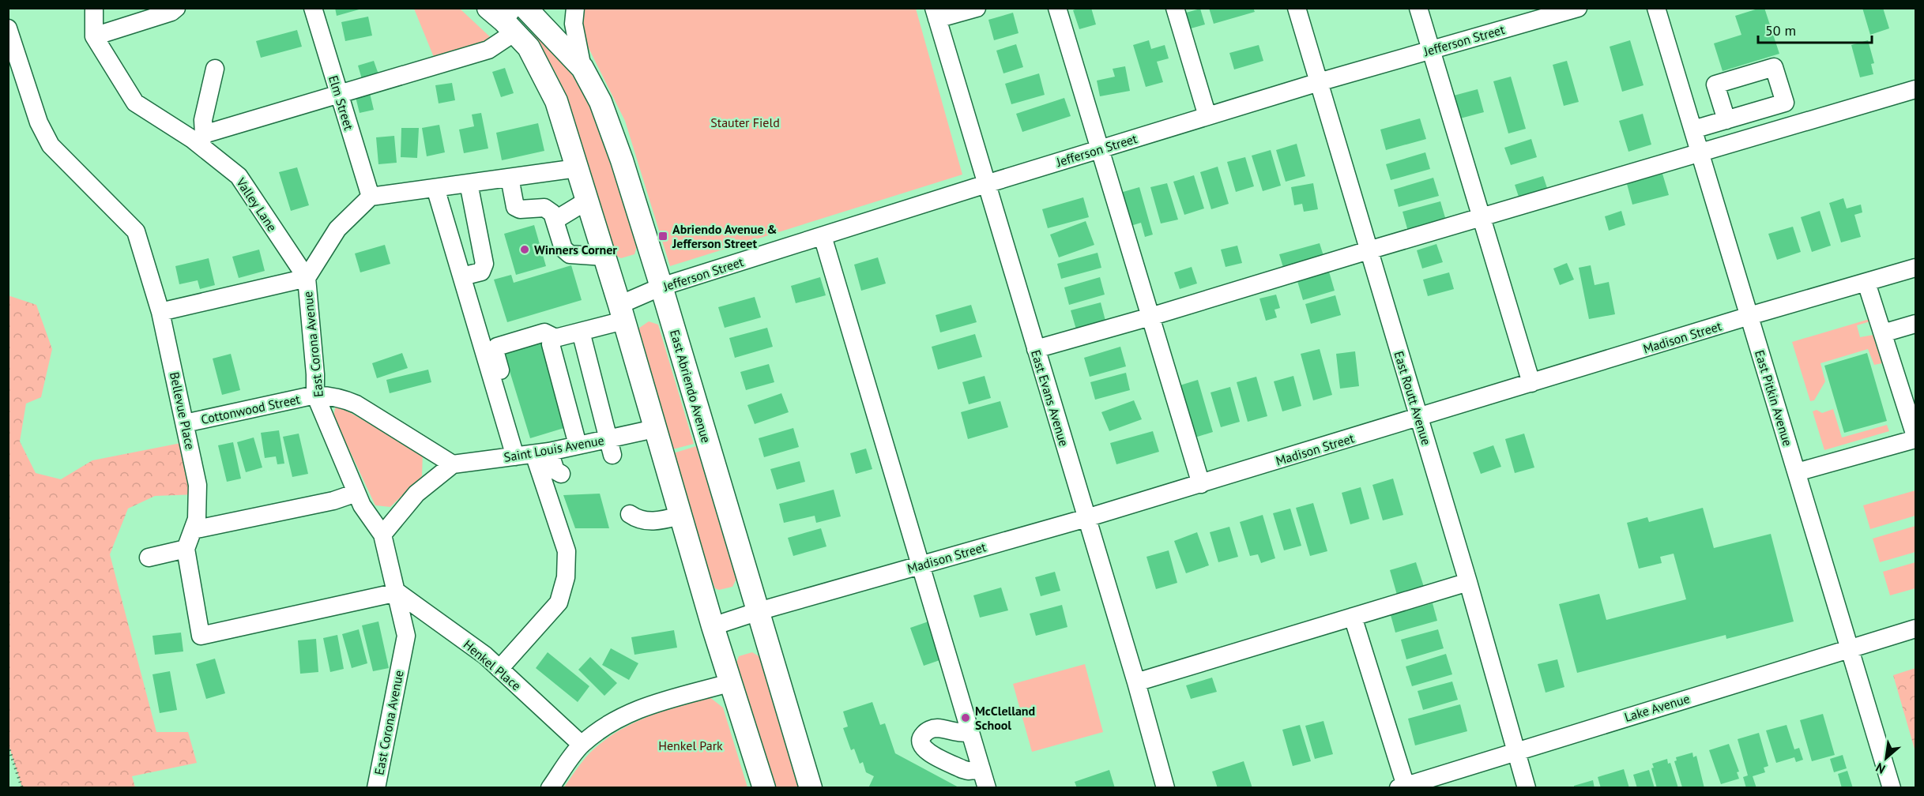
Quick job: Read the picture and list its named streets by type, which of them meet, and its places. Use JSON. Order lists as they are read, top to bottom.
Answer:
{
  "streets": {
    "main road": ["East Abriendo Avenue"],
    "street": [
      "Jefferson Street",
      "Elm Street",
      "Valley Lane",
      "Madison Street",
      "East Corona Avenue",
      "East Evans Avenue",
      "East Routt Avenue",
      "East Pitkin Avenue",
      "Cottonwood Street",
      "Bellevue Place",
      "Saint Louis Avenue",
      "Henkel Place",
      "Lake Avenue"
    ]
  },
  "crossings": [
    ["Jefferson Street", "East Abriendo Avenue"],
    ["Jefferson Street", "East Evans Avenue"],
    ["Jefferson Street", "East Routt Avenue"],
    ["Jefferson Street", "Saint Louis Avenue"],
    ["Elm Street", "East Corona Avenue"],
    ["Valley Lane", "East Corona Avenue"],
    ["Madison Street", "East Abriendo Avenue"],
    ["Madison Street", "East Evans Avenue"],
    ["Madison Street", "East Routt Avenue"],
    ["Madison Street", "East Pitkin Avenue"],
    ["East Corona Avenue", "Cottonwood Street"],
    ["East Corona Avenue", "Henkel Place"],
    ["East Routt Avenue", "Lake Avenue"],
    ["East Pitkin Avenue", "Lake Avenue"],
    ["Cottonwood Street", "Bellevue Place"]
  ],
  "parks": ["Stauter Field", "Henkel Park"],
  "places": {
    "transit": ["Abriendo Avenue & Jefferson Street"],
    "other": ["Winners Corner", "McClelland School"]
  },
  "scale_bar": "50 m",
  "north": "bottom left"
}
